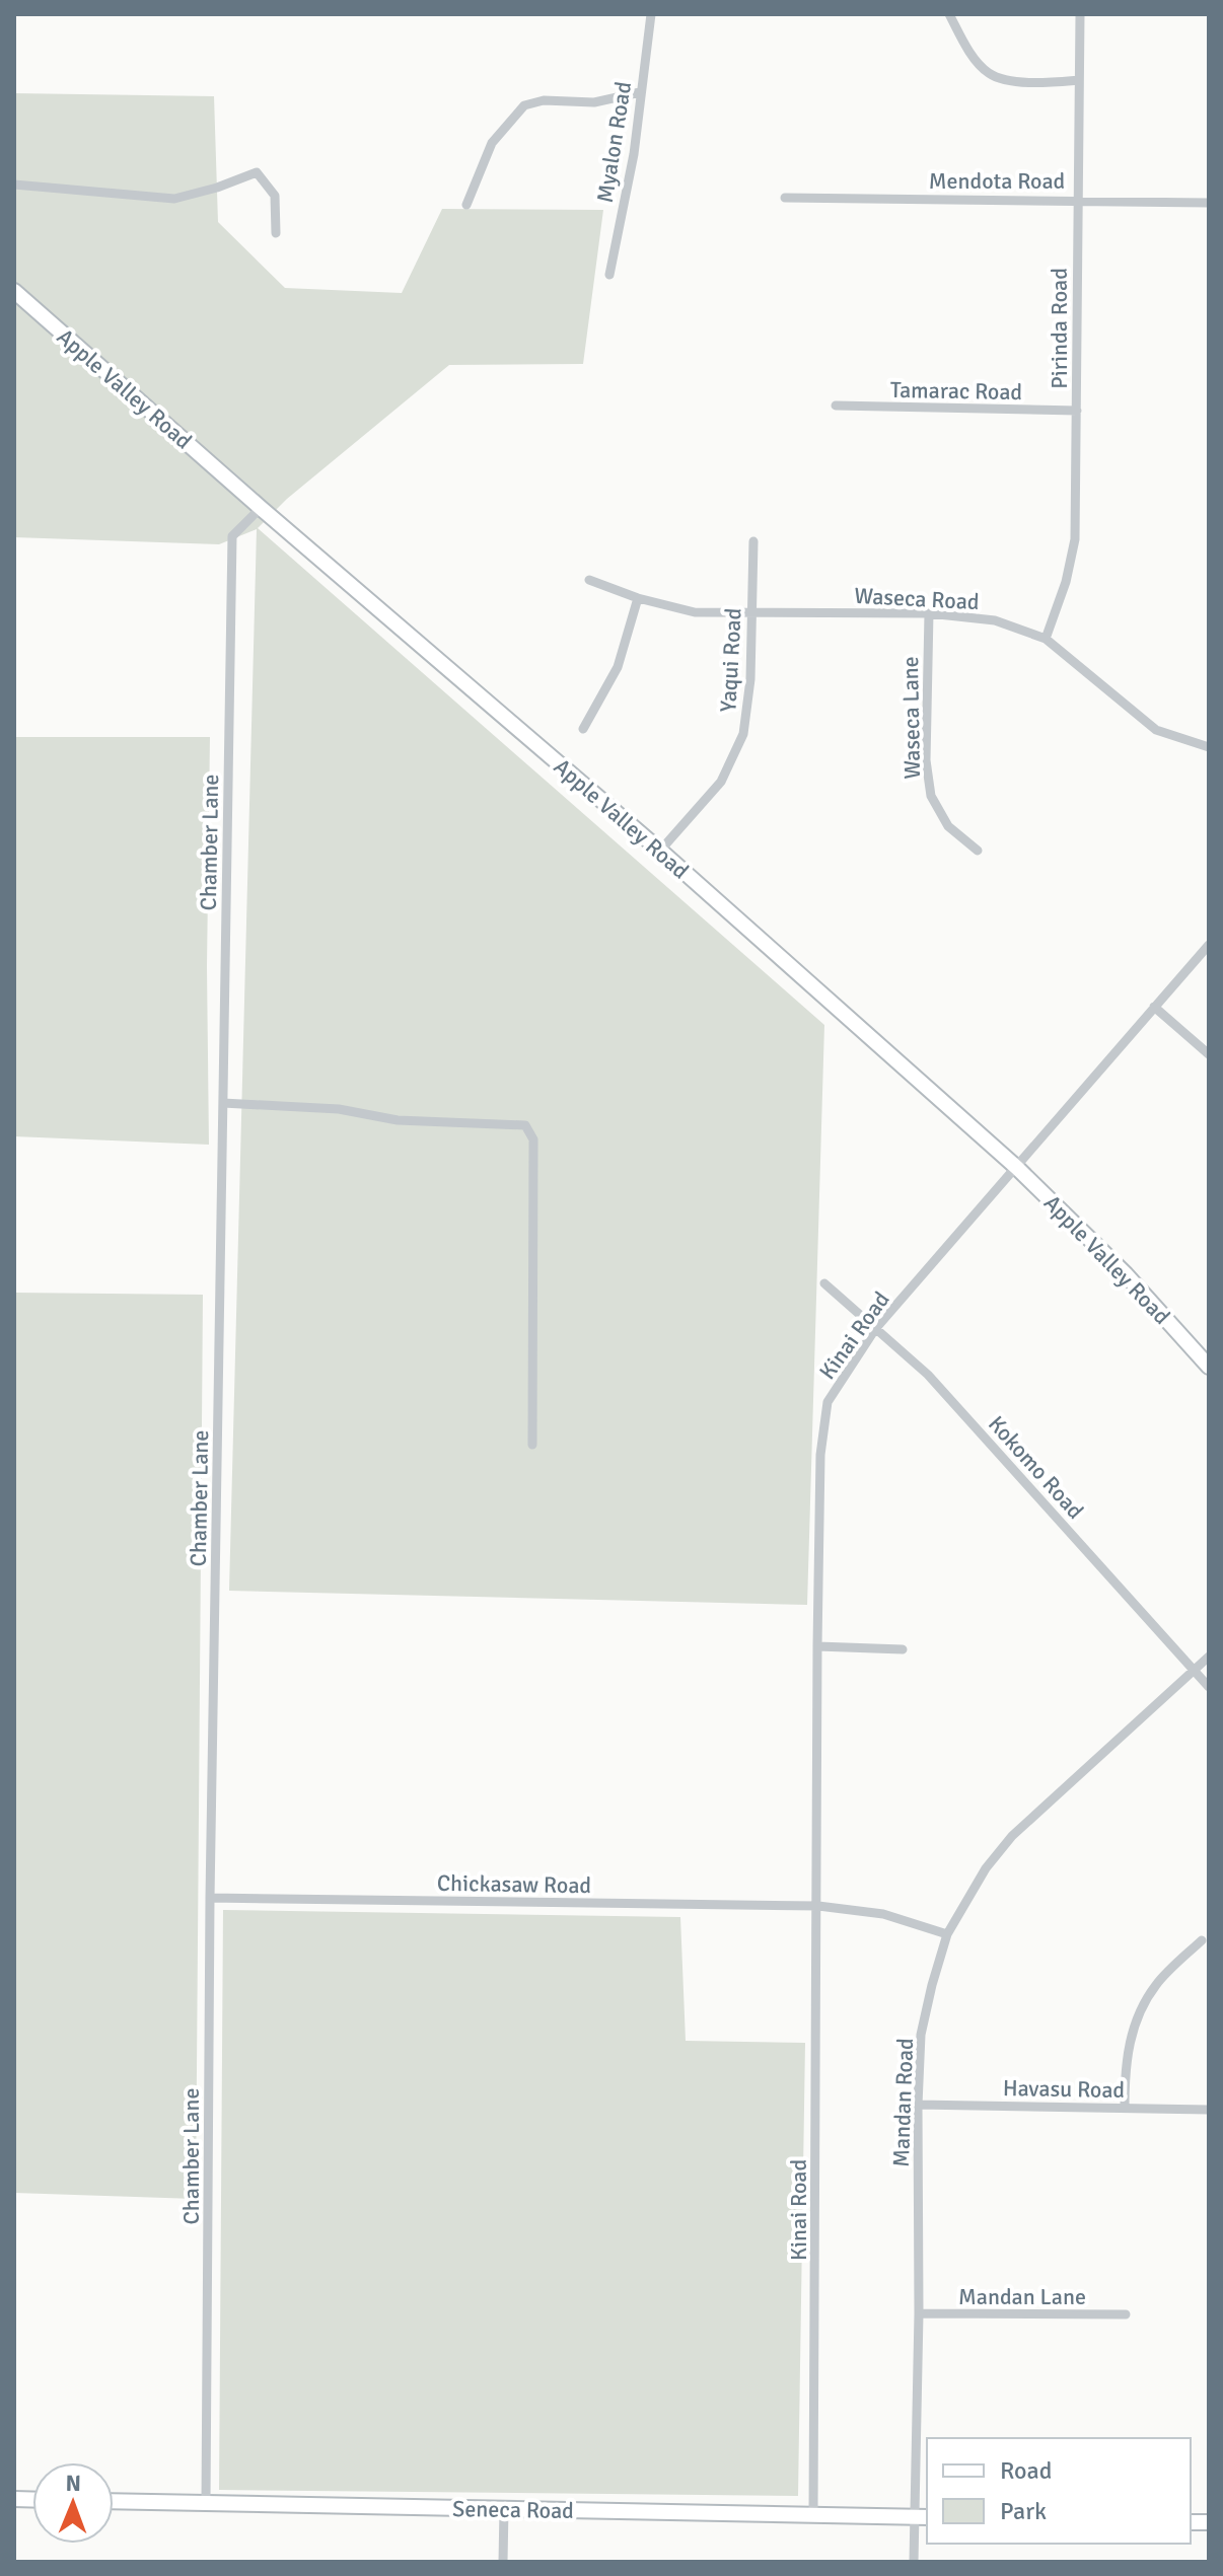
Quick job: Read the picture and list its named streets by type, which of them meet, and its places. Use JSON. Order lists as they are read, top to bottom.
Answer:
{
  "streets": {
    "main road": ["Apple Valley Road", "Seneca Road"],
    "street": [
      "Myalon Road",
      "Mendota Road",
      "Pirinda Road",
      "Tamarac Road",
      "Waseca Road",
      "Yaqui Road",
      "Waseca Lane",
      "Chamber Lane",
      "Kinai Road",
      "Kokomo Road",
      "Chickasaw Road",
      "Havasu Road",
      "Mandan Road",
      "Mandan Lane"
    ]
  },
  "crossings": [
    ["Mendota Road", "Pirinda Road"],
    ["Pirinda Road", "Tamarac Road"],
    ["Pirinda Road", "Waseca Road"],
    ["Apple Valley Road", "Yaqui Road"],
    ["Apple Valley Road", "Chamber Lane"],
    ["Apple Valley Road", "Kinai Road"],
    ["Waseca Road", "Yaqui Road"],
    ["Waseca Road", "Waseca Lane"],
    ["Chamber Lane", "Chickasaw Road"],
    ["Chamber Lane", "Seneca Road"],
    ["Kinai Road", "Kokomo Road"],
    ["Kinai Road", "Chickasaw Road"],
    ["Kinai Road", "Seneca Road"],
    ["Kokomo Road", "Mandan Road"],
    ["Havasu Road", "Mandan Road"],
    ["Mandan Road", "Mandan Lane"],
    ["Mandan Road", "Seneca Road"]
  ],
  "legend": ["Road", "Park"],
  "north": "top"
}
